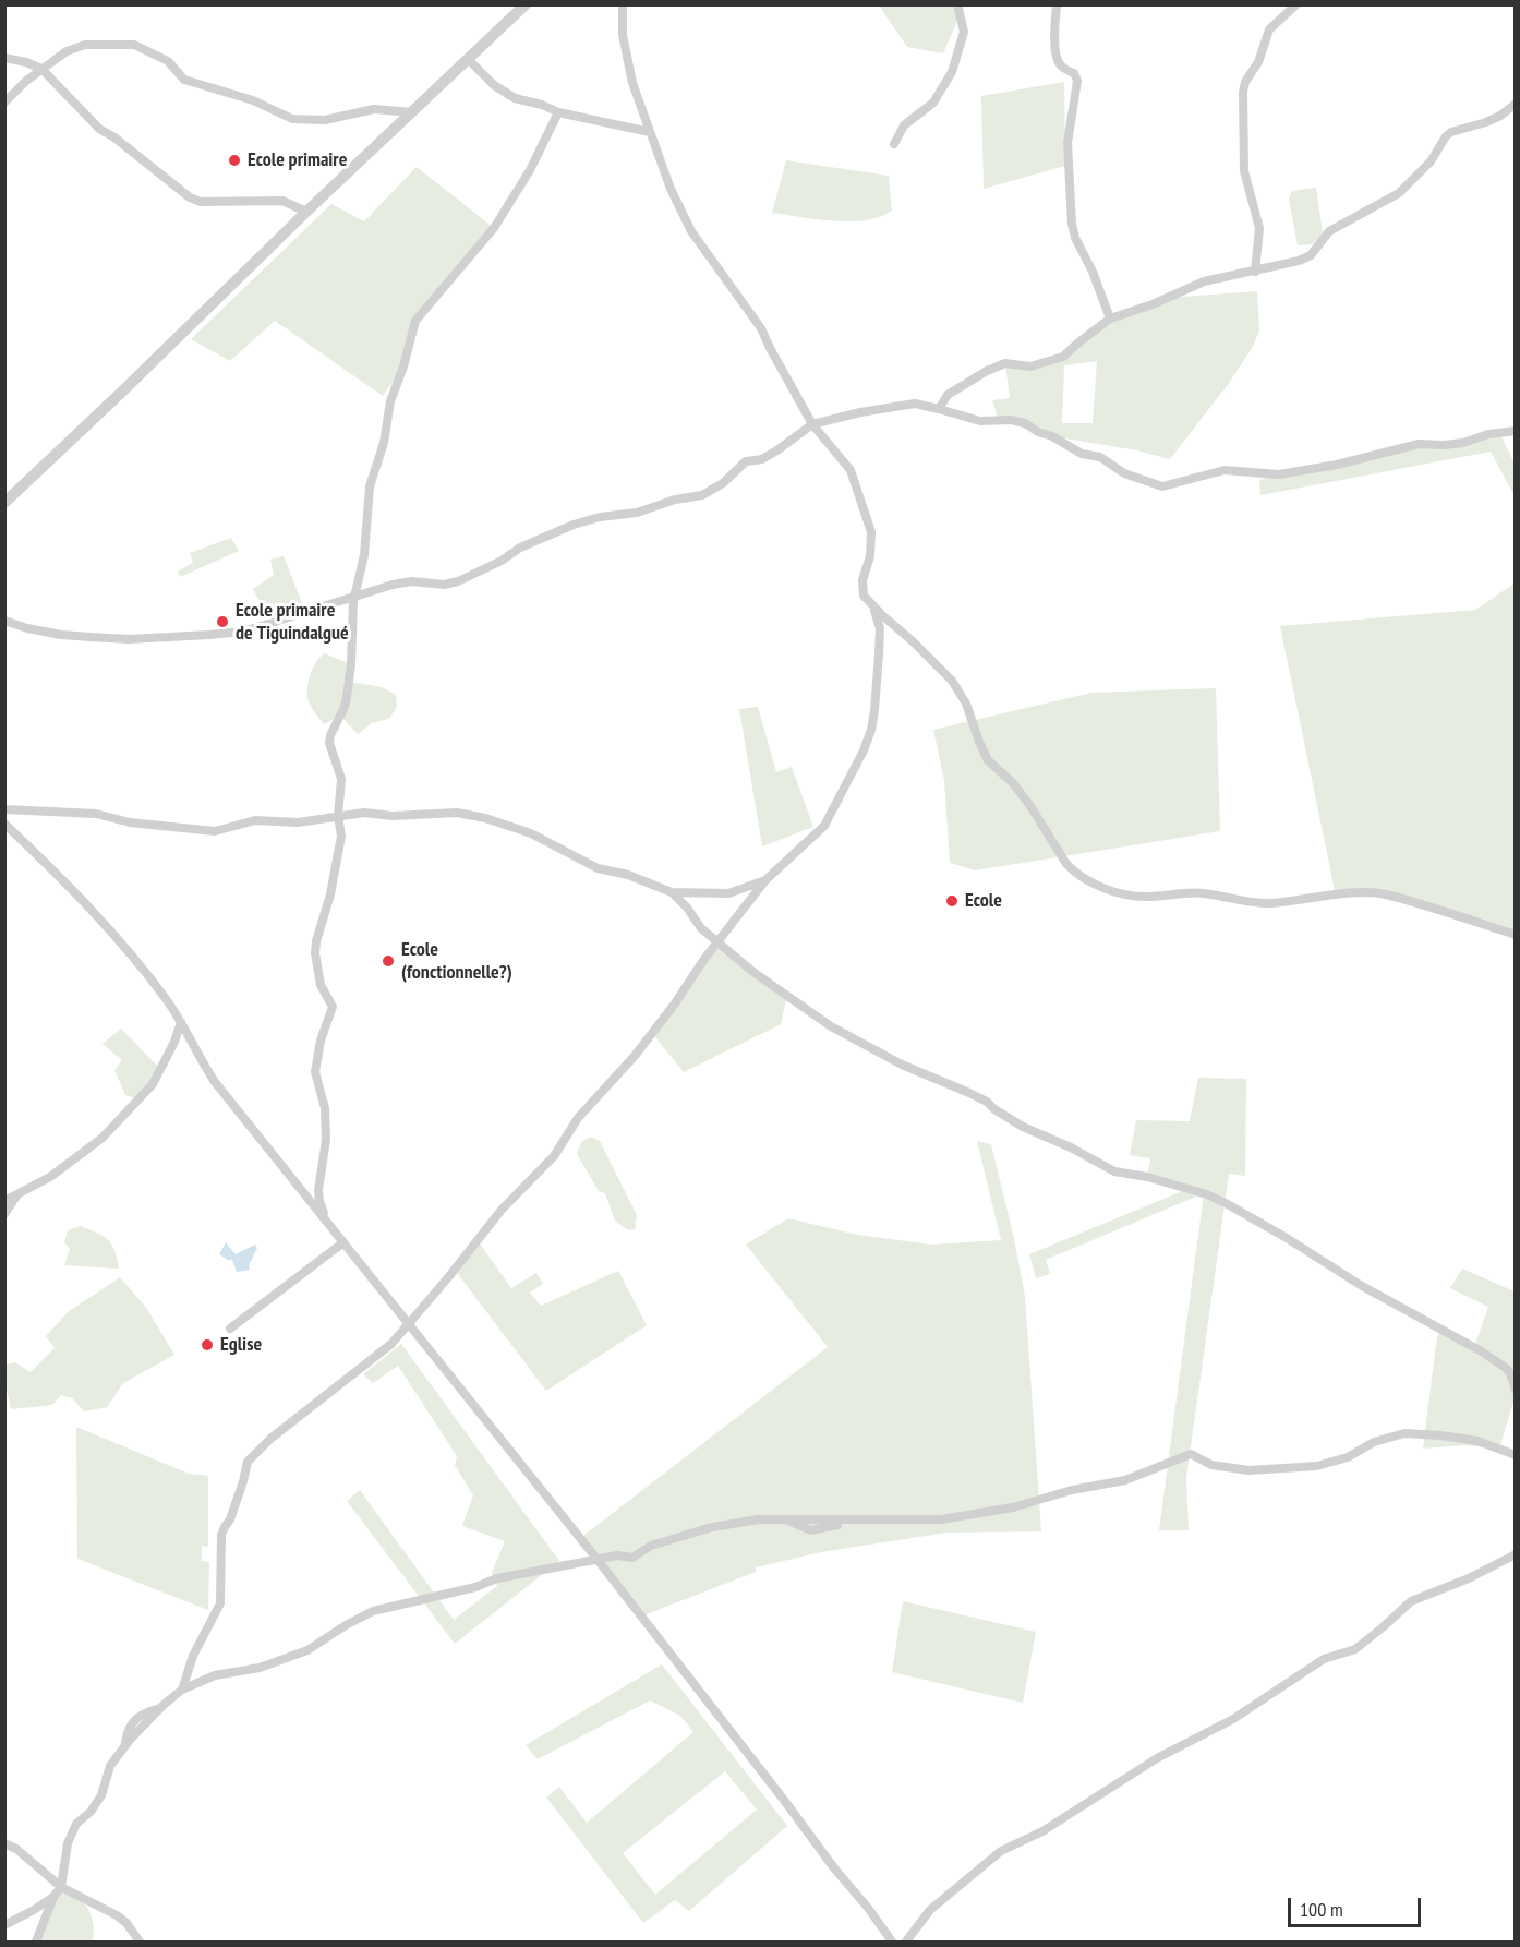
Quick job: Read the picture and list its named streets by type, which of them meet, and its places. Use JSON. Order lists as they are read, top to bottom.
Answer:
{
  "places": [
    "Ecole primaire",
    "Ecole primaire de Tiguindalgué",
    "Ecole",
    "Ecole (fonctionnelle?)",
    "Eglise"
  ],
  "scale_bar": "100 m"
}
